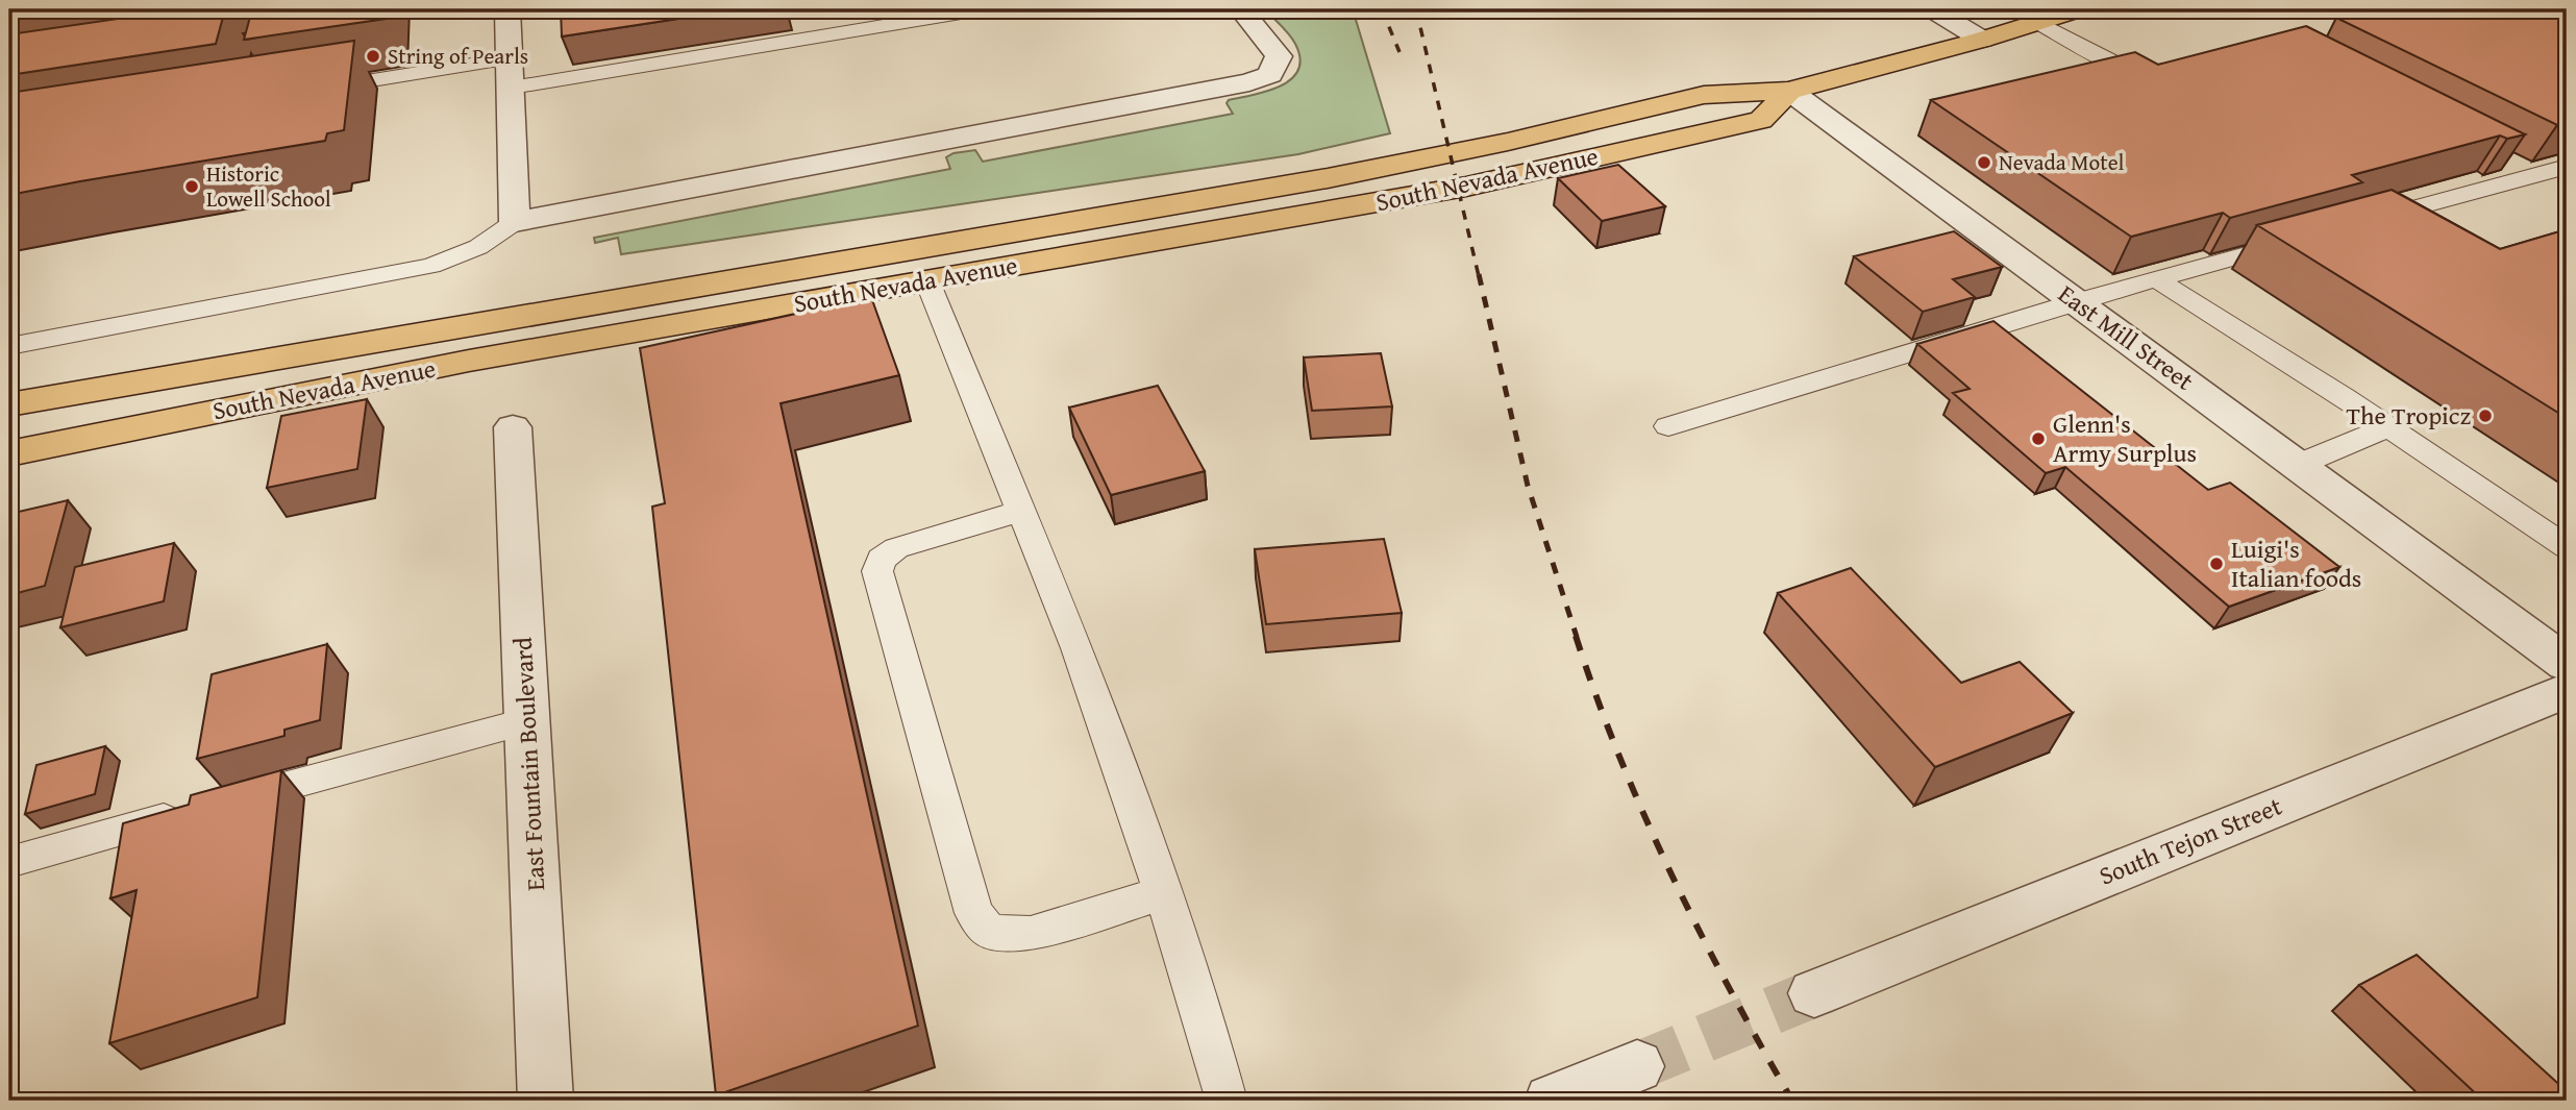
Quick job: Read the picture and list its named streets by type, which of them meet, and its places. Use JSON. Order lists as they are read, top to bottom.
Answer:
{
  "streets": {
    "main road": ["South Nevada Avenue"],
    "street": ["East Mill Street", "East Fountain Boulevard", "South Tejon Street"]
  },
  "crossings": [
    ["South Nevada Avenue", "East Mill Street"]
  ],
  "places": [
    "String of Pearls",
    "Nevada Motel",
    "Historic Lowell School",
    "The Tropicz",
    "Glenn's Army Surplus",
    "Luigi's Italian foods"
  ]
}
